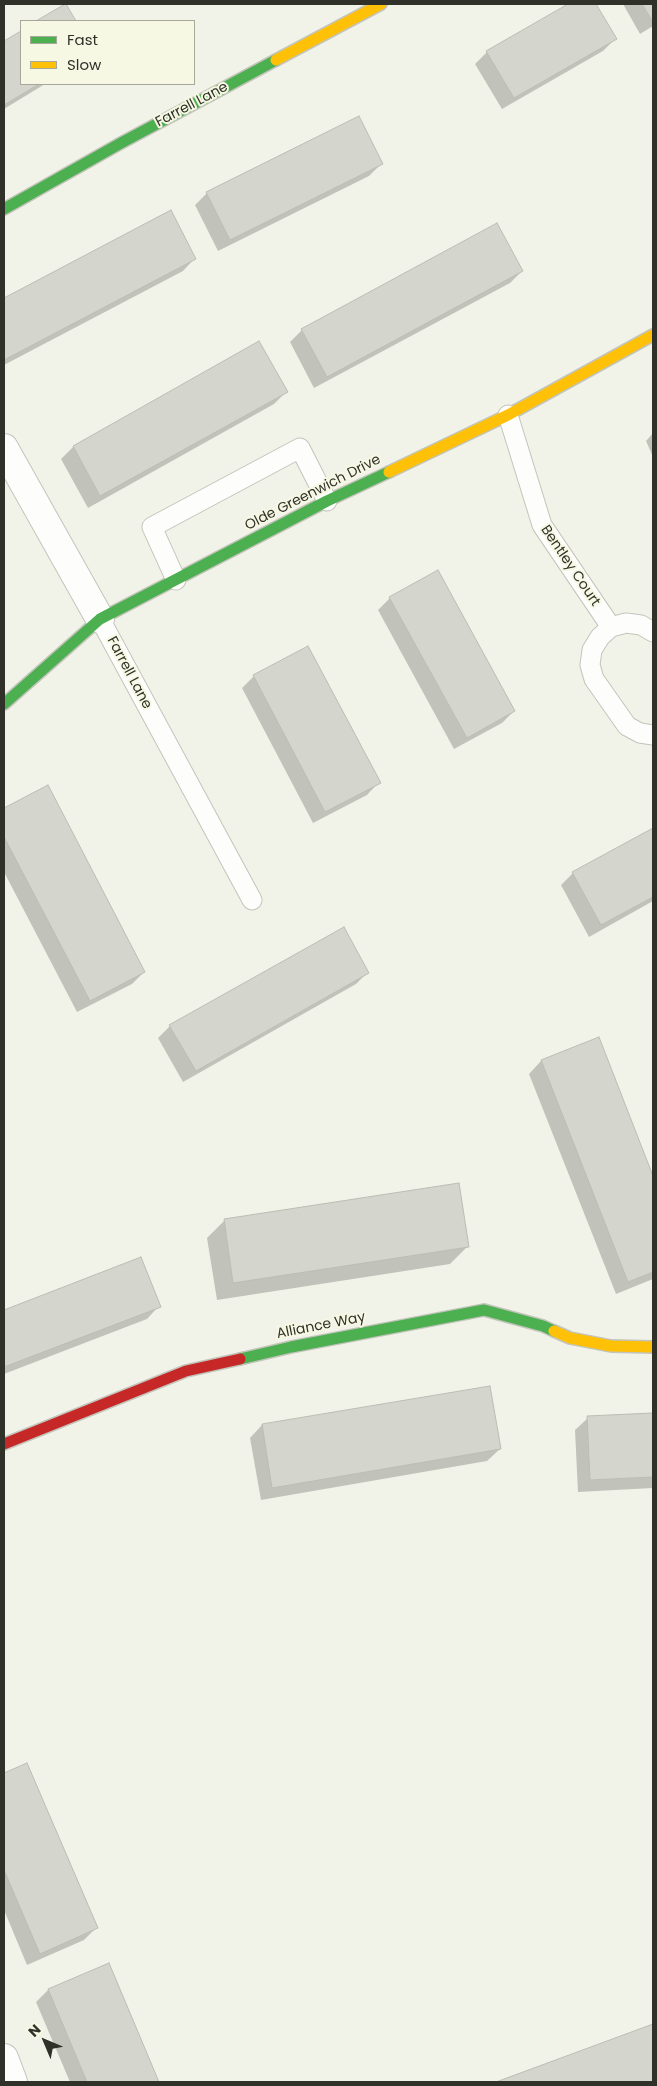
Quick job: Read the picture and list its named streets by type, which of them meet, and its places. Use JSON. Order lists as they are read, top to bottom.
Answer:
{
  "streets": {
    "street": ["Farrell Lane", "Olde Greenwich Drive", "Alliance Way"],
    "lane": ["Bentley Court"]
  },
  "crossings": [
    ["Farrell Lane", "Olde Greenwich Drive"],
    ["Olde Greenwich Drive", "Bentley Court"]
  ],
  "legend": ["Fast", "Slow"],
  "north": "top left"
}
